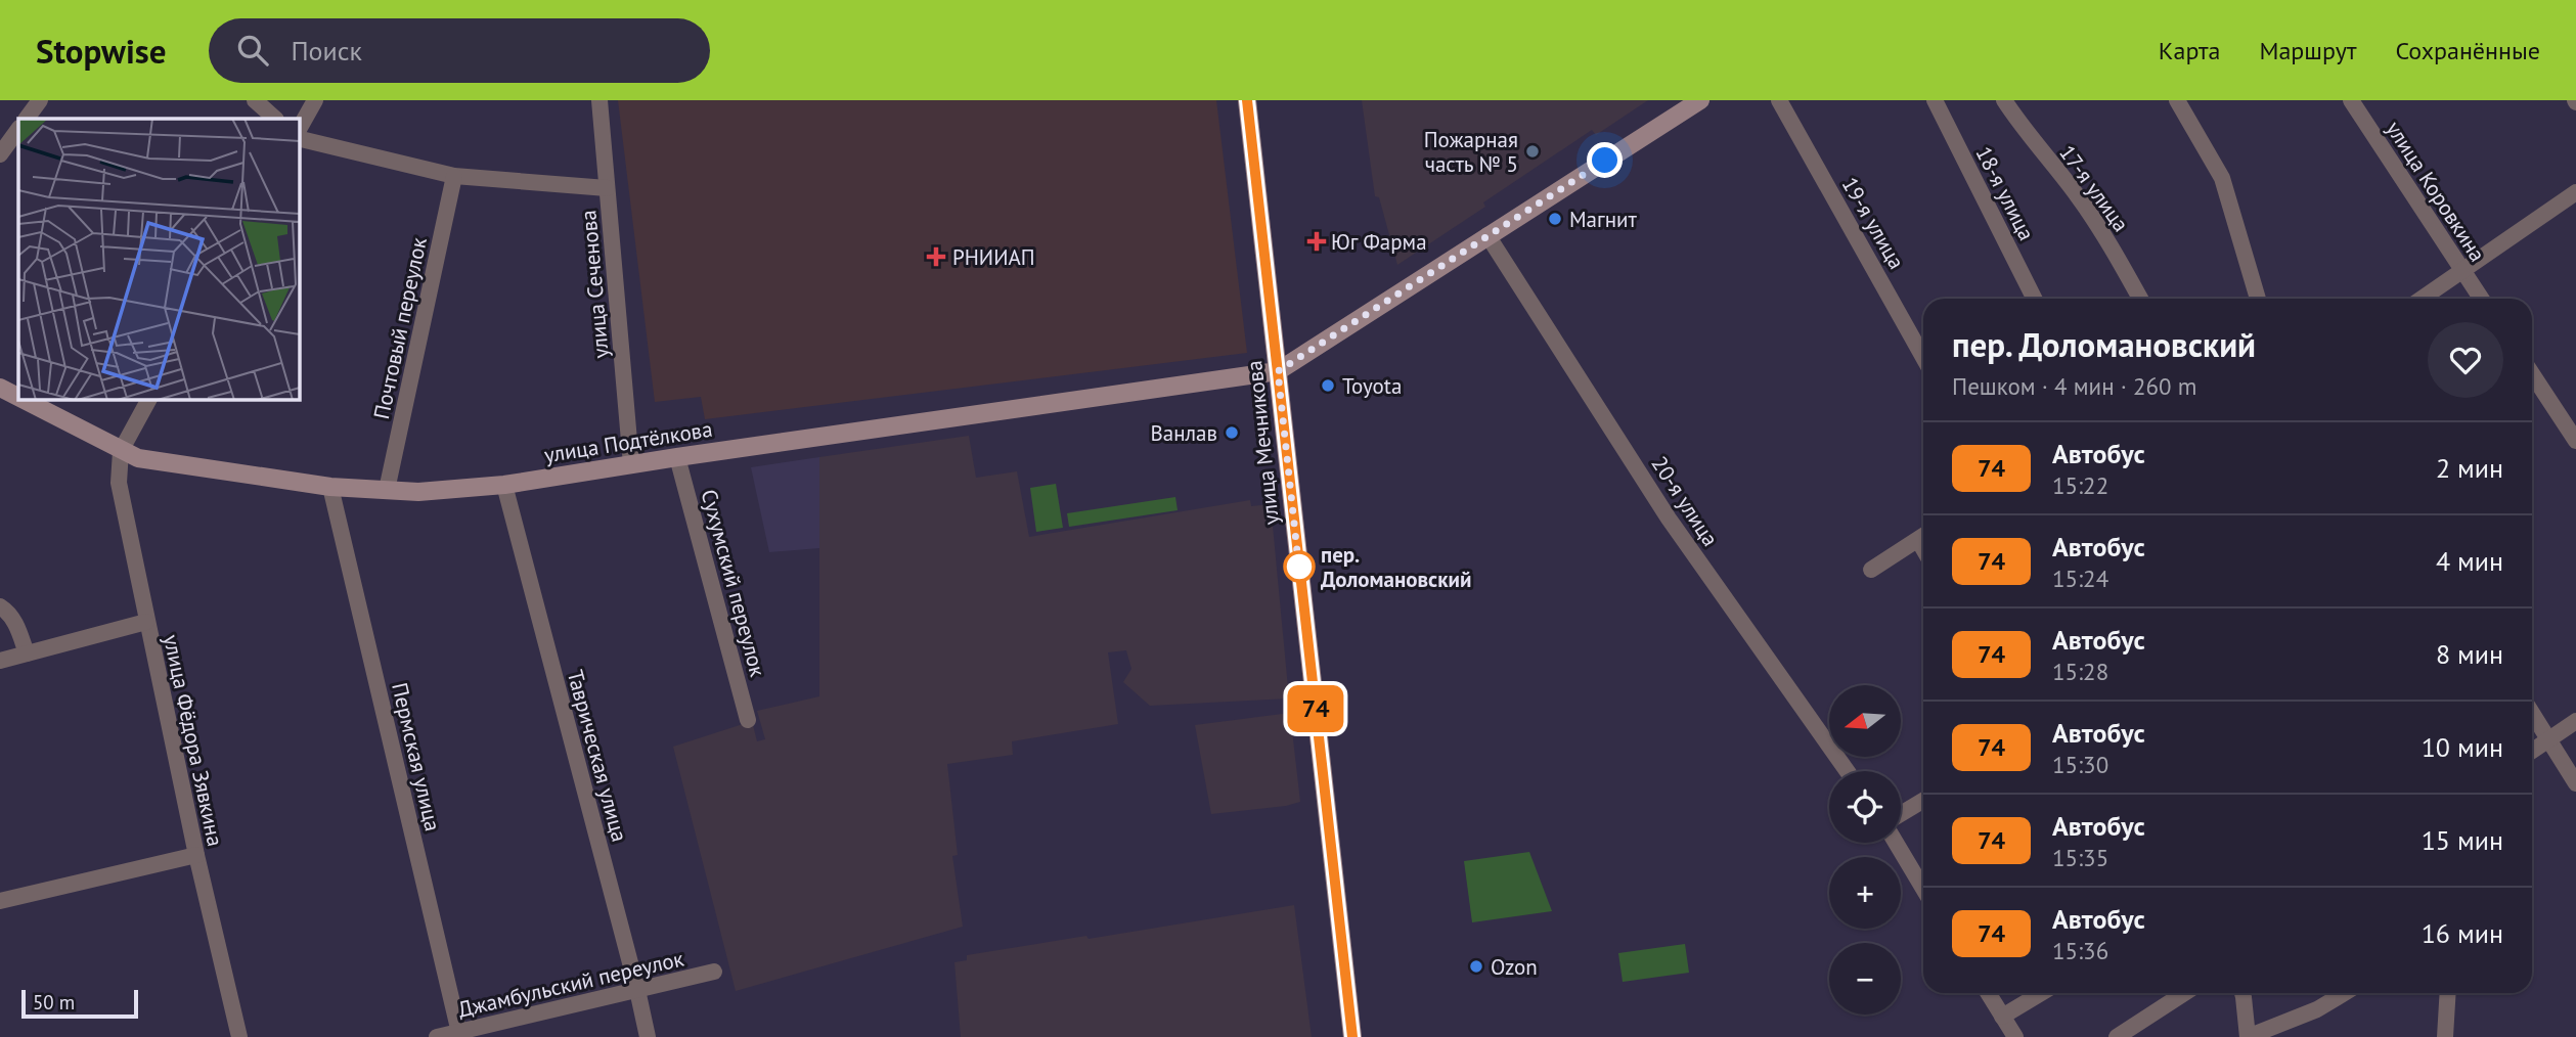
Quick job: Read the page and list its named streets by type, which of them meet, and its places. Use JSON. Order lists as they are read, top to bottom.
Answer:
{
  "streets": {
    "street": [
      "17-я улица",
      "улица Коровкина",
      "18-я улица",
      "19-я улица",
      "улица Сеченова",
      "Почтовый переулок",
      "улица Подтёлкова",
      "улица Мечникова",
      "20-я улица",
      "Сухумский переулок",
      "улица Фёдора Зявкина",
      "Таврическая улица",
      "Пермская улица",
      "Джамбульский переулок"
    ]
  },
  "crossings": [
    ["улица Сеченова", "улица Подтёлкова"],
    ["Почтовый переулок", "улица Подтёлкова"],
    ["улица Подтёлкова", "улица Мечникова"],
    ["улица Подтёлкова", "Сухумский переулок"],
    ["улица Подтёлкова", "улица Фёдора Зявкина"],
    ["улица Подтёлкова", "Таврическая улица"],
    ["улица Подтёлкова", "Пермская улица"],
    ["Таврическая улица", "Джамбульский переулок"],
    ["Пермская улица", "Джамбульский переулок"]
  ],
  "places": {
    "other": [
      "Пожарная часть № 5",
      "Магнит",
      "Toyota",
      "Ванлав",
      "пер. Доломановский",
      "Ozon"
    ],
    "health": ["Юг Фарма", "РНИИАП"]
  },
  "lines": ["bus line 74"],
  "scale_bar": "50 m",
  "north": "left",
  "page": {
    "header": "Stopwise",
    "search": "Поиск",
    "nav": ["Карта", "Маршрут", "Сохранённые"],
    "on_map": "74",
    "heading": ["пер. Доломановский", "Пешком · 4 мин · 260 m"],
    "list": [
      {
        "mark": "74",
        "name": "Автобус",
        "note": "15:22",
        "value": "2 мин"
      },
      {
        "mark": "74",
        "name": "Автобус",
        "note": "15:24",
        "value": "4 мин"
      },
      {
        "mark": "74",
        "name": "Автобус",
        "note": "15:28",
        "value": "8 мин"
      },
      {
        "mark": "74",
        "name": "Автобус",
        "note": "15:30",
        "value": "10 мин"
      },
      {
        "mark": "74",
        "name": "Автобус",
        "note": "15:35",
        "value": "15 мин"
      },
      {
        "mark": "74",
        "name": "Автобус",
        "note": "15:36",
        "value": "16 мин"
      }
    ],
    "map_buttons": ["+", "−"],
    "scale": "50 m"
  }
}
